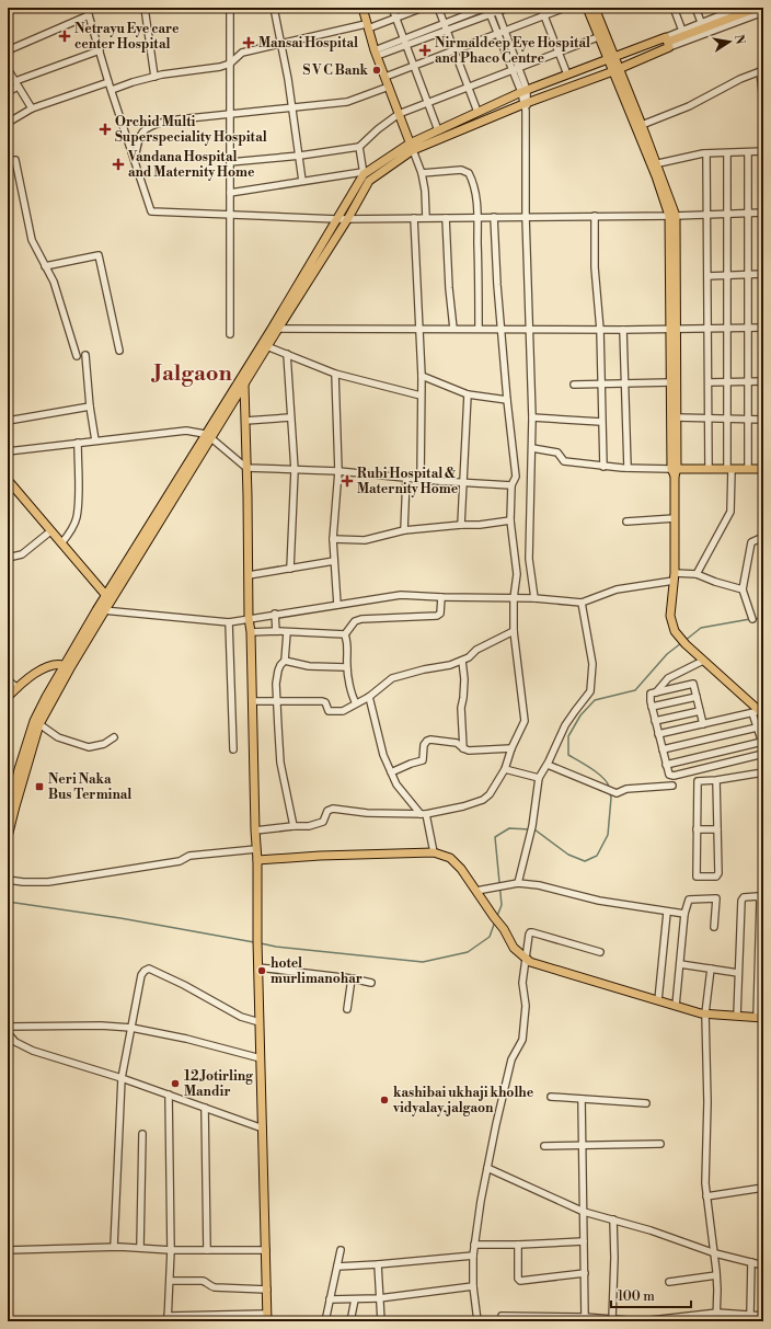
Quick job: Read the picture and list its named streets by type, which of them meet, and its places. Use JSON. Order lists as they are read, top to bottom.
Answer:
{
  "districts": ["Jalgaon"],
  "places": {
    "health": [
      "Netrayu Eye care center Hospital",
      "Mansai Hospital",
      "Nirmaldeep Eye Hospital and Phaco Centre",
      "Orchid Multi Superspeciality Hospital",
      "Vandana Hospital and Maternity Home",
      "Rubi Hospital & Maternity Home"
    ],
    "other": [
      "S V C Bank",
      "hotel murlimanohar",
      "12 Jotirling Mandir",
      "kashibai ukhaji kholhe vidyalay,jalgaon"
    ],
    "transit": ["Neri Naka Bus Terminal"]
  },
  "scale_bar": "100 m",
  "north": "right"
}
